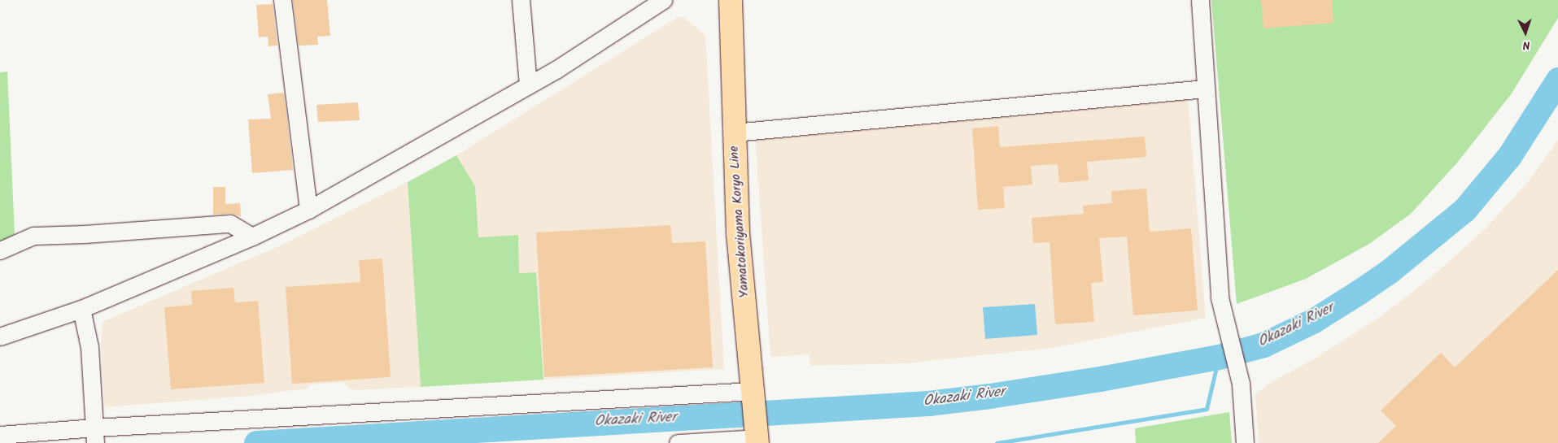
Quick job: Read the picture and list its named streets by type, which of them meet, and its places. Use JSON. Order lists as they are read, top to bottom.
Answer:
{
  "streets": {
    "main road": ["Yamatokoriyama Koryo Line"]
  },
  "water": ["Okazaki River"],
  "north": "bottom"
}
